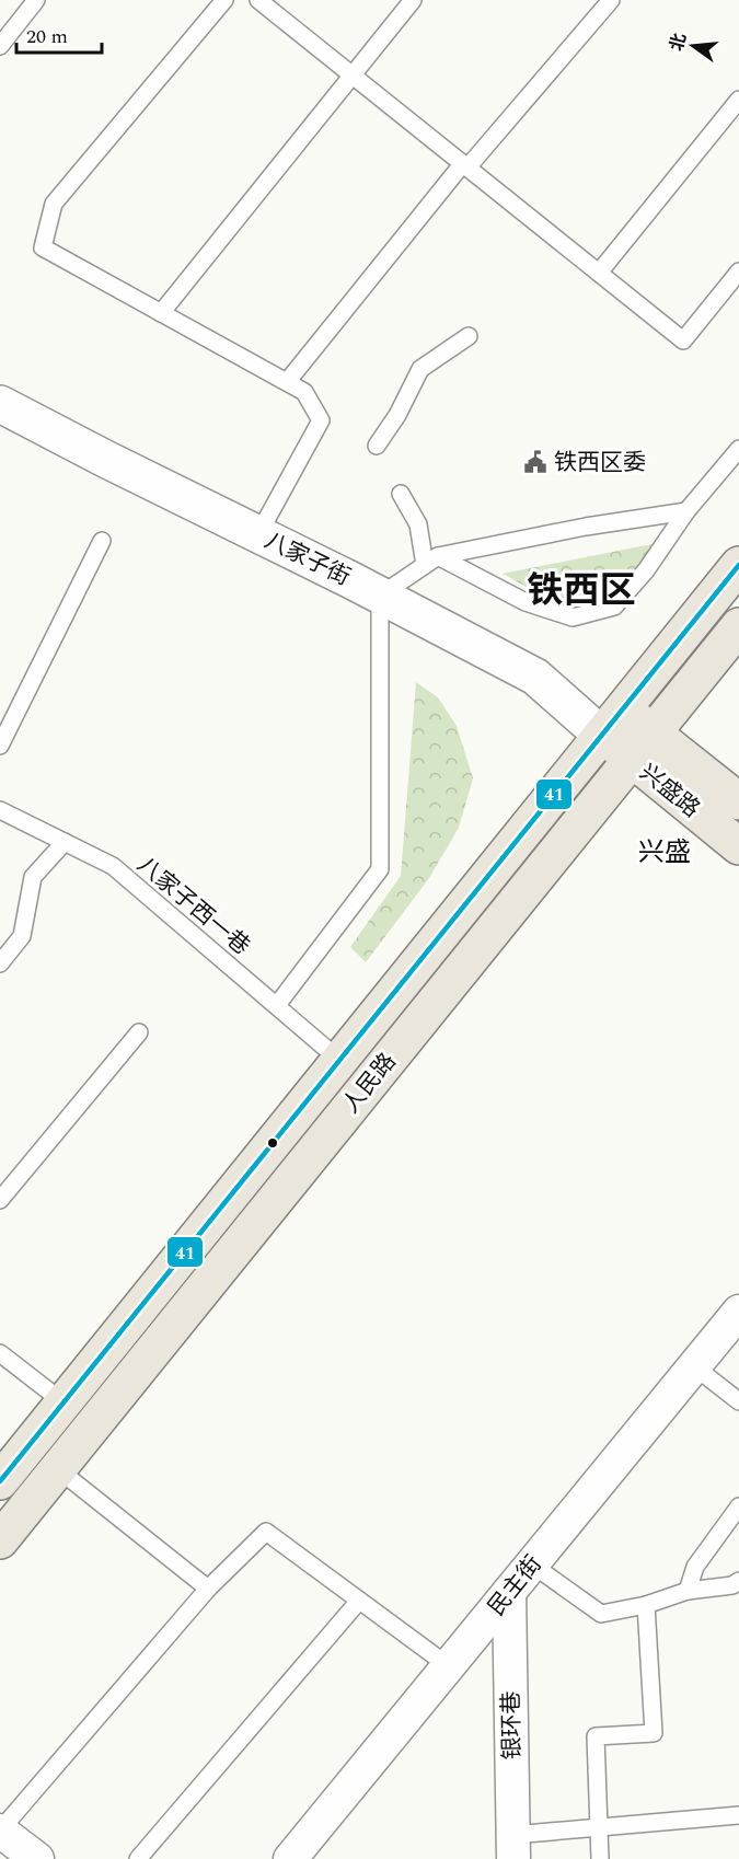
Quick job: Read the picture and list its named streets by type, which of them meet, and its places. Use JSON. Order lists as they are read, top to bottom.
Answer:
{
  "streets": {
    "main road": ["兴盛路", "人民路"],
    "street": ["八家子街", "民主街", "银环巷"],
    "lane": ["八家子西一巷"]
  },
  "crossings": [
    ["八家子街", "兴盛路"],
    ["八家子街", "人民路"],
    ["兴盛路", "人民路"],
    ["八家子西一巷", "人民路"],
    ["民主街", "银环巷"]
  ],
  "districts": ["铁西区", "兴盛"],
  "places": {
    "public building": ["铁西区委"]
  },
  "lines": ["transit line 41"],
  "scale_bar": "20 m",
  "north": "left"
}
